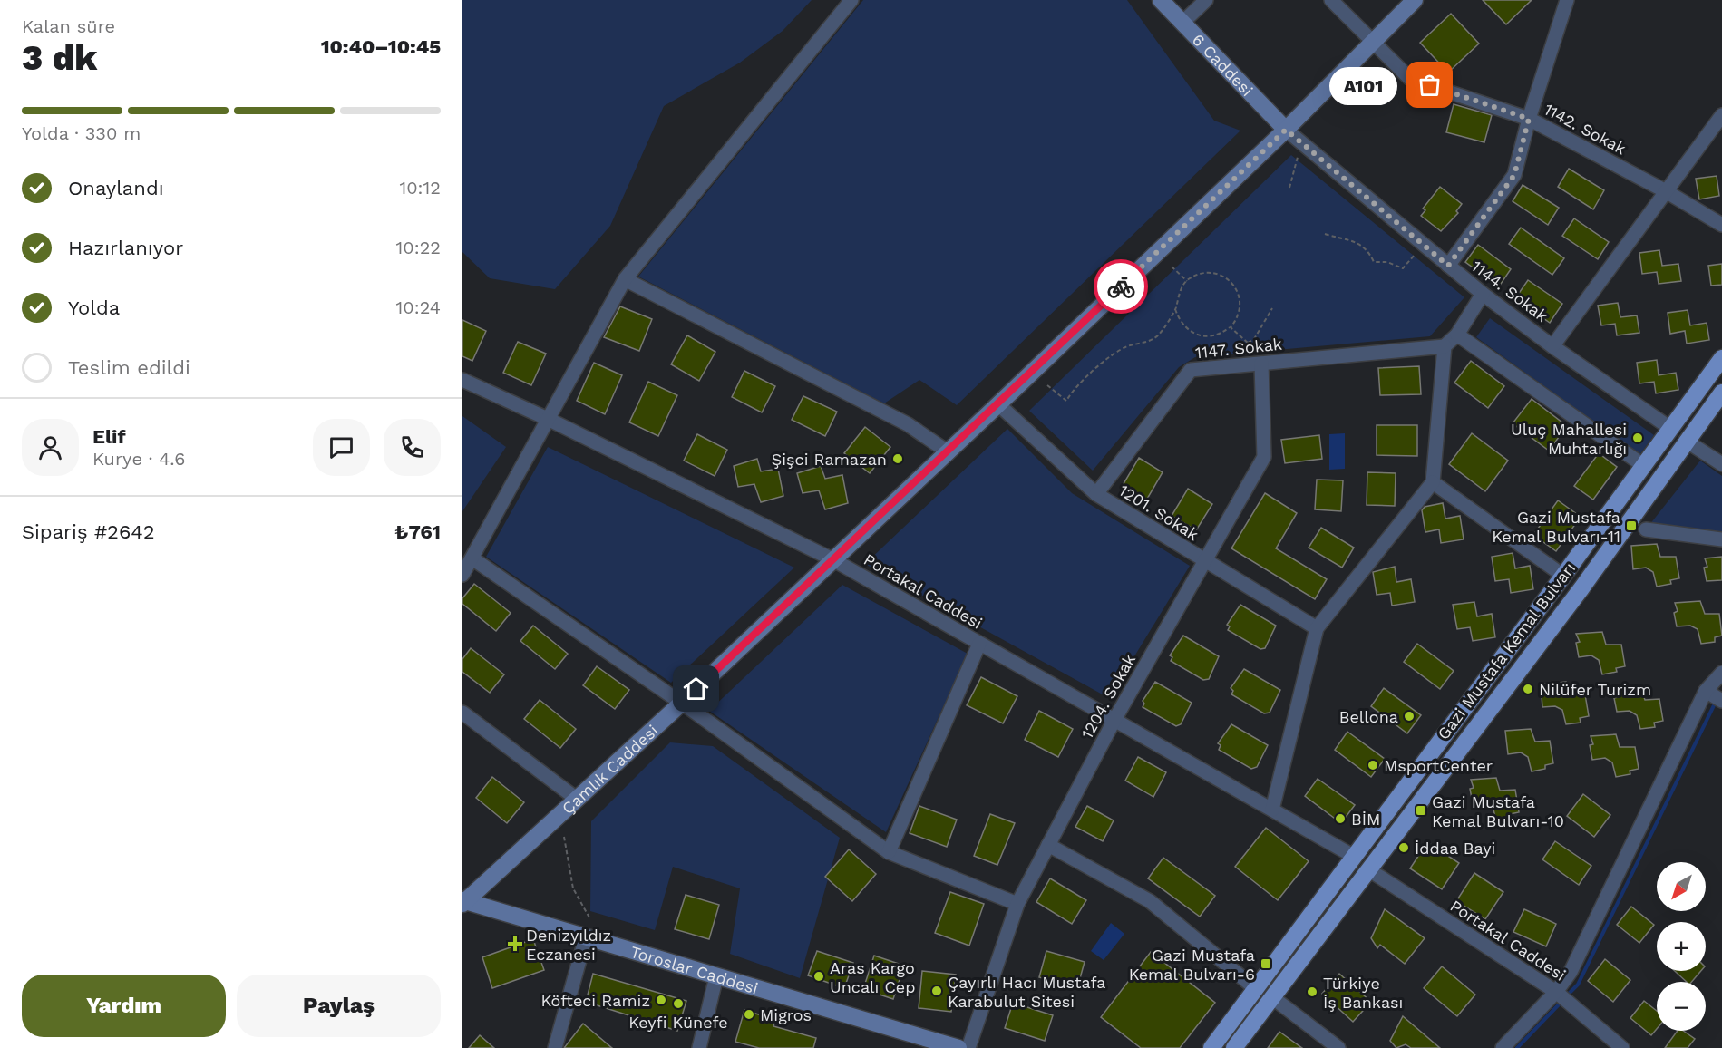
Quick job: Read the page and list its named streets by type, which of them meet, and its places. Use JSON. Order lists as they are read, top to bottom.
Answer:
{
  "streets": {
    "main road": ["Gazi Mustafa Kemal Bulvarı"],
    "street": [
      "6 Caddesi",
      "1142. Sokak",
      "1144. Sokak",
      "1147. Sokak",
      "1201. Sokak",
      "Portakal Caddesi",
      "1204. Sokak",
      "Çamlık Caddesi",
      "Toroslar Caddesi"
    ]
  },
  "crossings": [
    ["6 Caddesi", "1144. Sokak"],
    ["6 Caddesi", "Çamlık Caddesi"],
    ["1142. Sokak", "Çamlık Caddesi"],
    ["1144. Sokak", "Gazi Mustafa Kemal Bulvarı"],
    ["1144. Sokak", "Çamlık Caddesi"],
    ["1147. Sokak", "1201. Sokak"],
    ["1147. Sokak", "1204. Sokak"],
    ["1201. Sokak", "1204. Sokak"],
    ["1201. Sokak", "Çamlık Caddesi"],
    ["Portakal Caddesi", "Gazi Mustafa Kemal Bulvarı"],
    ["Portakal Caddesi", "1204. Sokak"],
    ["Portakal Caddesi", "Çamlık Caddesi"],
    ["Çamlık Caddesi", "Toroslar Caddesi"]
  ],
  "places": {
    "other": [
      "A101",
      "Uluç Mahallesi Muhtarlığı",
      "Şişci Ramazan",
      "Nilüfer Turizm",
      "Bellona",
      "MsportCenter",
      "BİM",
      "İddaa Bayi",
      "Aras Kargo Uncalı Cep",
      "Çayırlı Hacı Mustafa Karabulut Sitesi",
      "Türkiye İş Bankası",
      "Köfteci Ramiz",
      "Keyfi Künefe",
      "Migros"
    ],
    "transit": ["Gazi Mustafa Kemal Bulvarı-11", "Gazi Mustafa Kemal Bulvarı-10", "Gazi Mustafa Kemal Bulvarı-6"],
    "health": ["Denizyıldız Eczanesi"]
  },
  "north": "bottom left",
  "page": {
    "heading": ["3 dk", "Kalan süre", "10:40–10:45"],
    "panel": [
      "Elif",
      "Kurye · 4.6",
      "Sipariş #2642",
      "₺761"
    ],
    "bubble": "A101",
    "bar": "Yolda · 330 m",
    "list": [
      ["Onaylandı", "10:12"],
      ["Hazırlanıyor", "10:22"],
      ["Yolda", "10:24"],
      "Teslim edildi"
    ],
    "map_buttons": ["+", "−"],
    "buttons": ["Yardım", "Paylaş"]
  }
}
